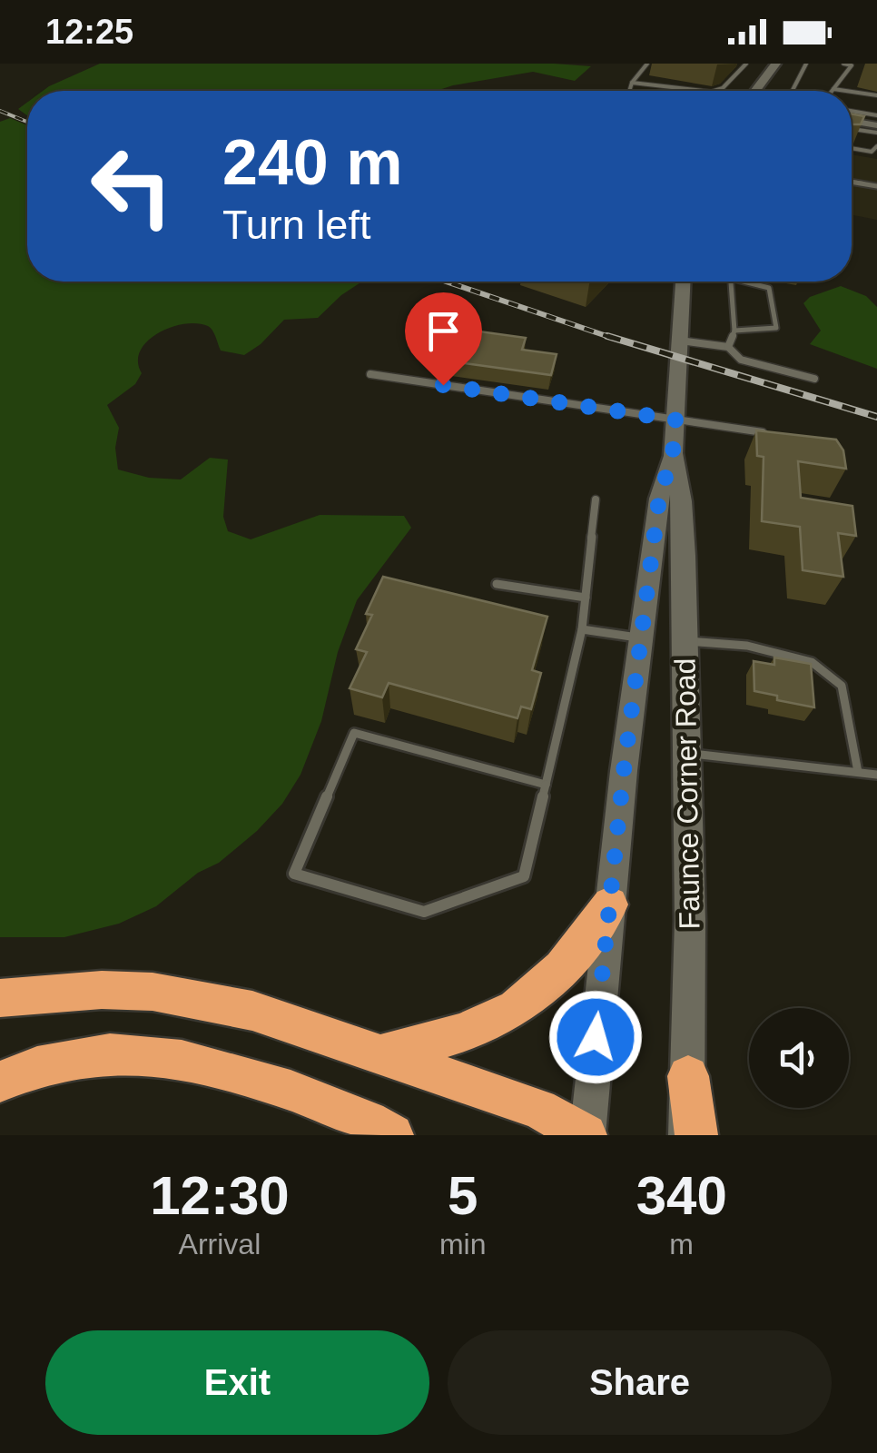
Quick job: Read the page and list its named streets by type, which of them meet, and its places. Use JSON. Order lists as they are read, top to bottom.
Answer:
{
  "streets": {
    "main road": ["Faunce Corner Road"]
  },
  "page": {
    "status": "12:25",
    "turn": ["240 m", "Turn left"],
    "eta": [
      "12:30",
      "Arrival",
      "5",
      "min",
      "340",
      "m"
    ],
    "buttons": ["Exit", "Share"]
  }
}
